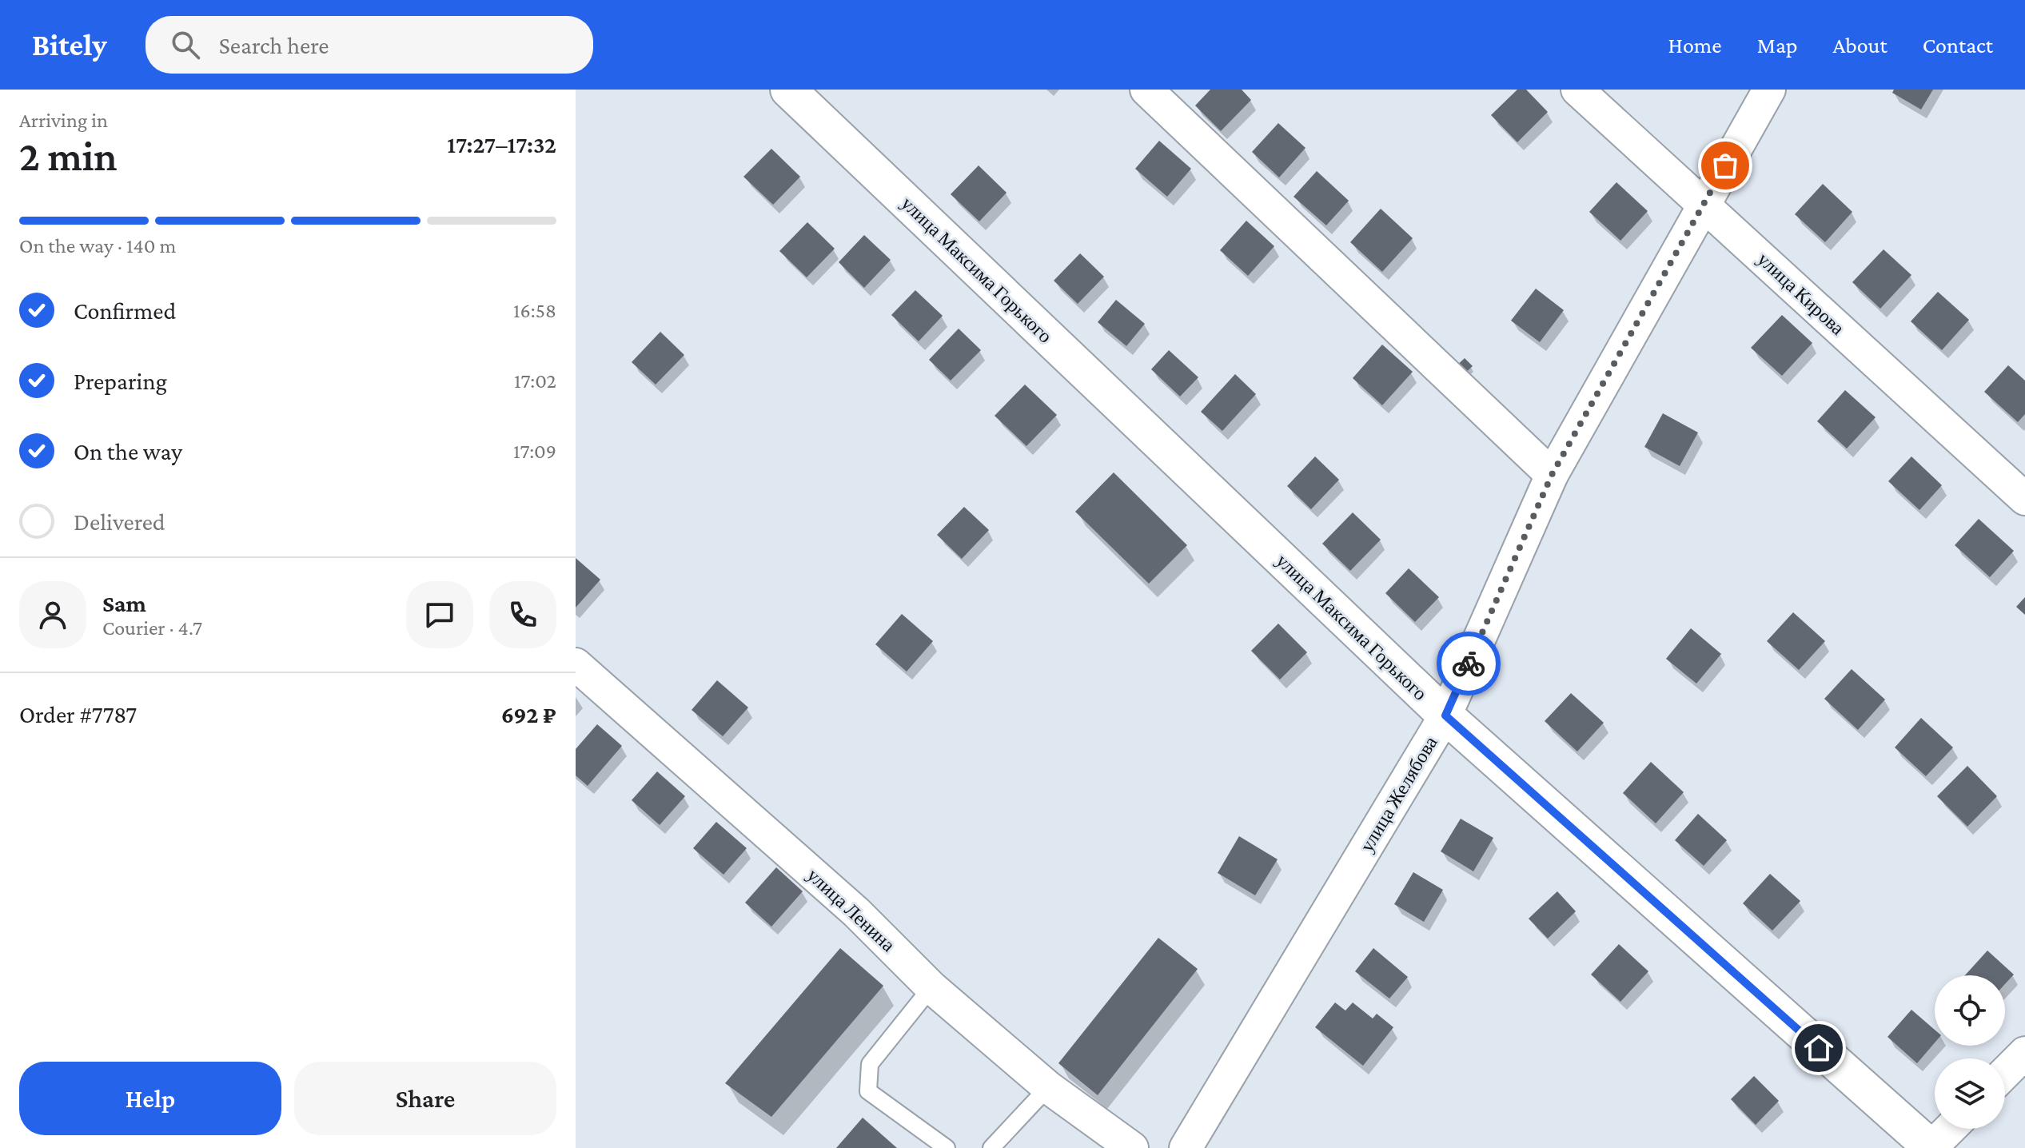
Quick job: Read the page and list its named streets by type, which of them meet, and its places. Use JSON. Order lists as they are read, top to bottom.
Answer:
{
  "streets": {
    "street": [
      "улица Максима Горького",
      "улица Кирова",
      "улица Желябова",
      "улица Ленина"
    ]
  },
  "crossings": [
    ["улица Максима Горького", "улица Желябова"],
    ["улица Кирова", "улица Желябова"]
  ],
  "page": {
    "header": "Bitely",
    "search": "Search here",
    "nav": [
      "Home",
      "Map",
      "About",
      "Contact"
    ],
    "heading": ["2 min", "Arriving in", "17:27–17:32"],
    "panel": [
      "Sam",
      "Courier · 4.7",
      "Order #7787",
      "692 ₽"
    ],
    "bar": "On the way · 140 m",
    "list": [
      ["Confirmed", "16:58"],
      ["Preparing", "17:02"],
      ["On the way", "17:09"],
      "Delivered"
    ],
    "buttons": ["Help", "Share"]
  }
}
